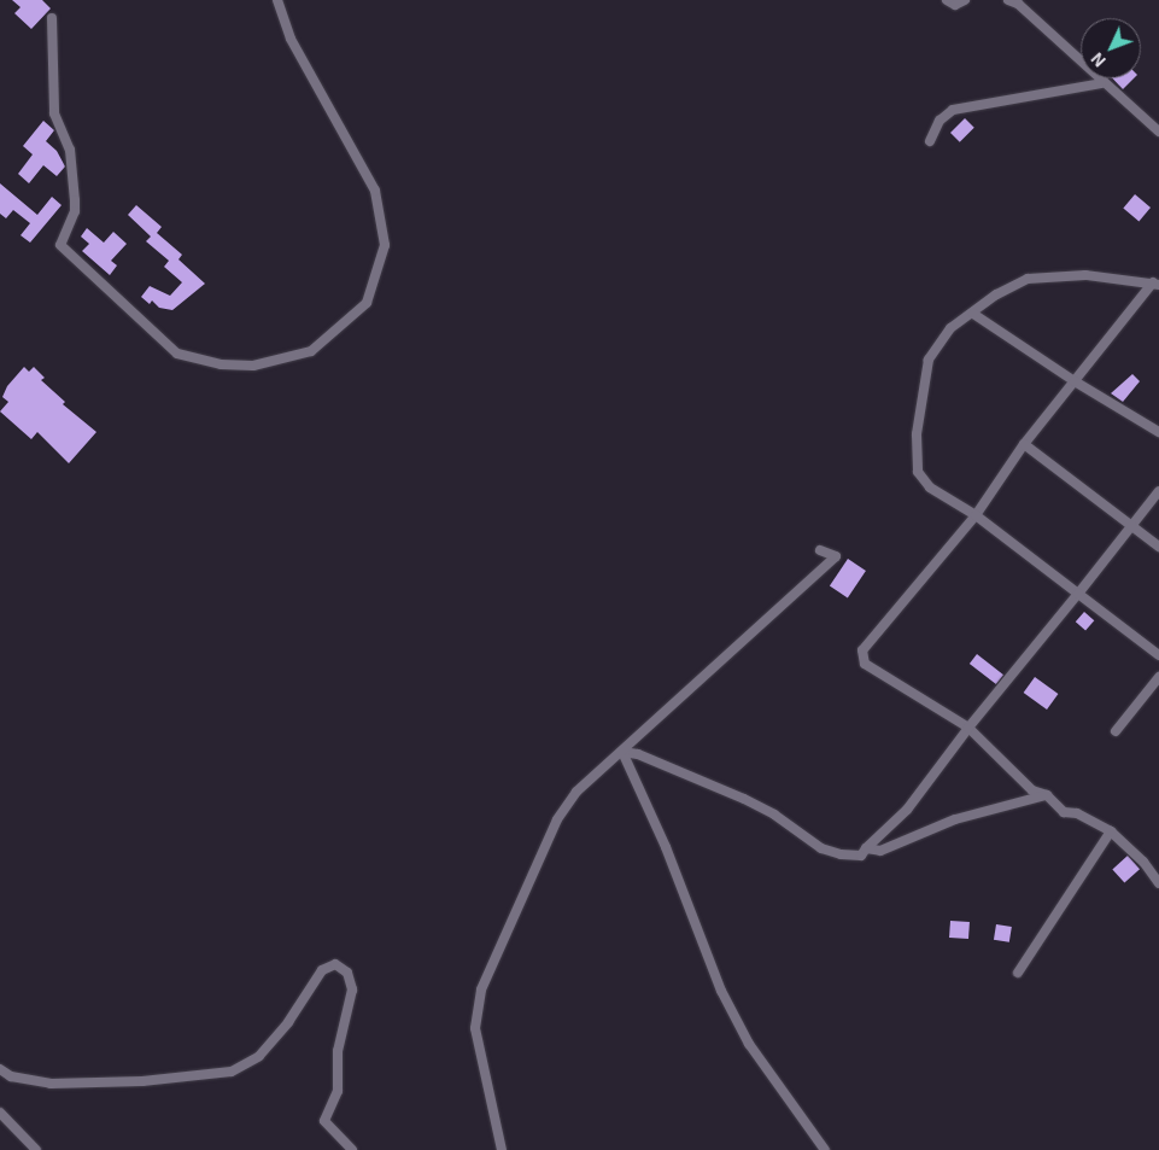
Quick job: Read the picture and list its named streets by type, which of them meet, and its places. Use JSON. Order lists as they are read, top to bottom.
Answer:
{
  "north": "bottom left"
}
